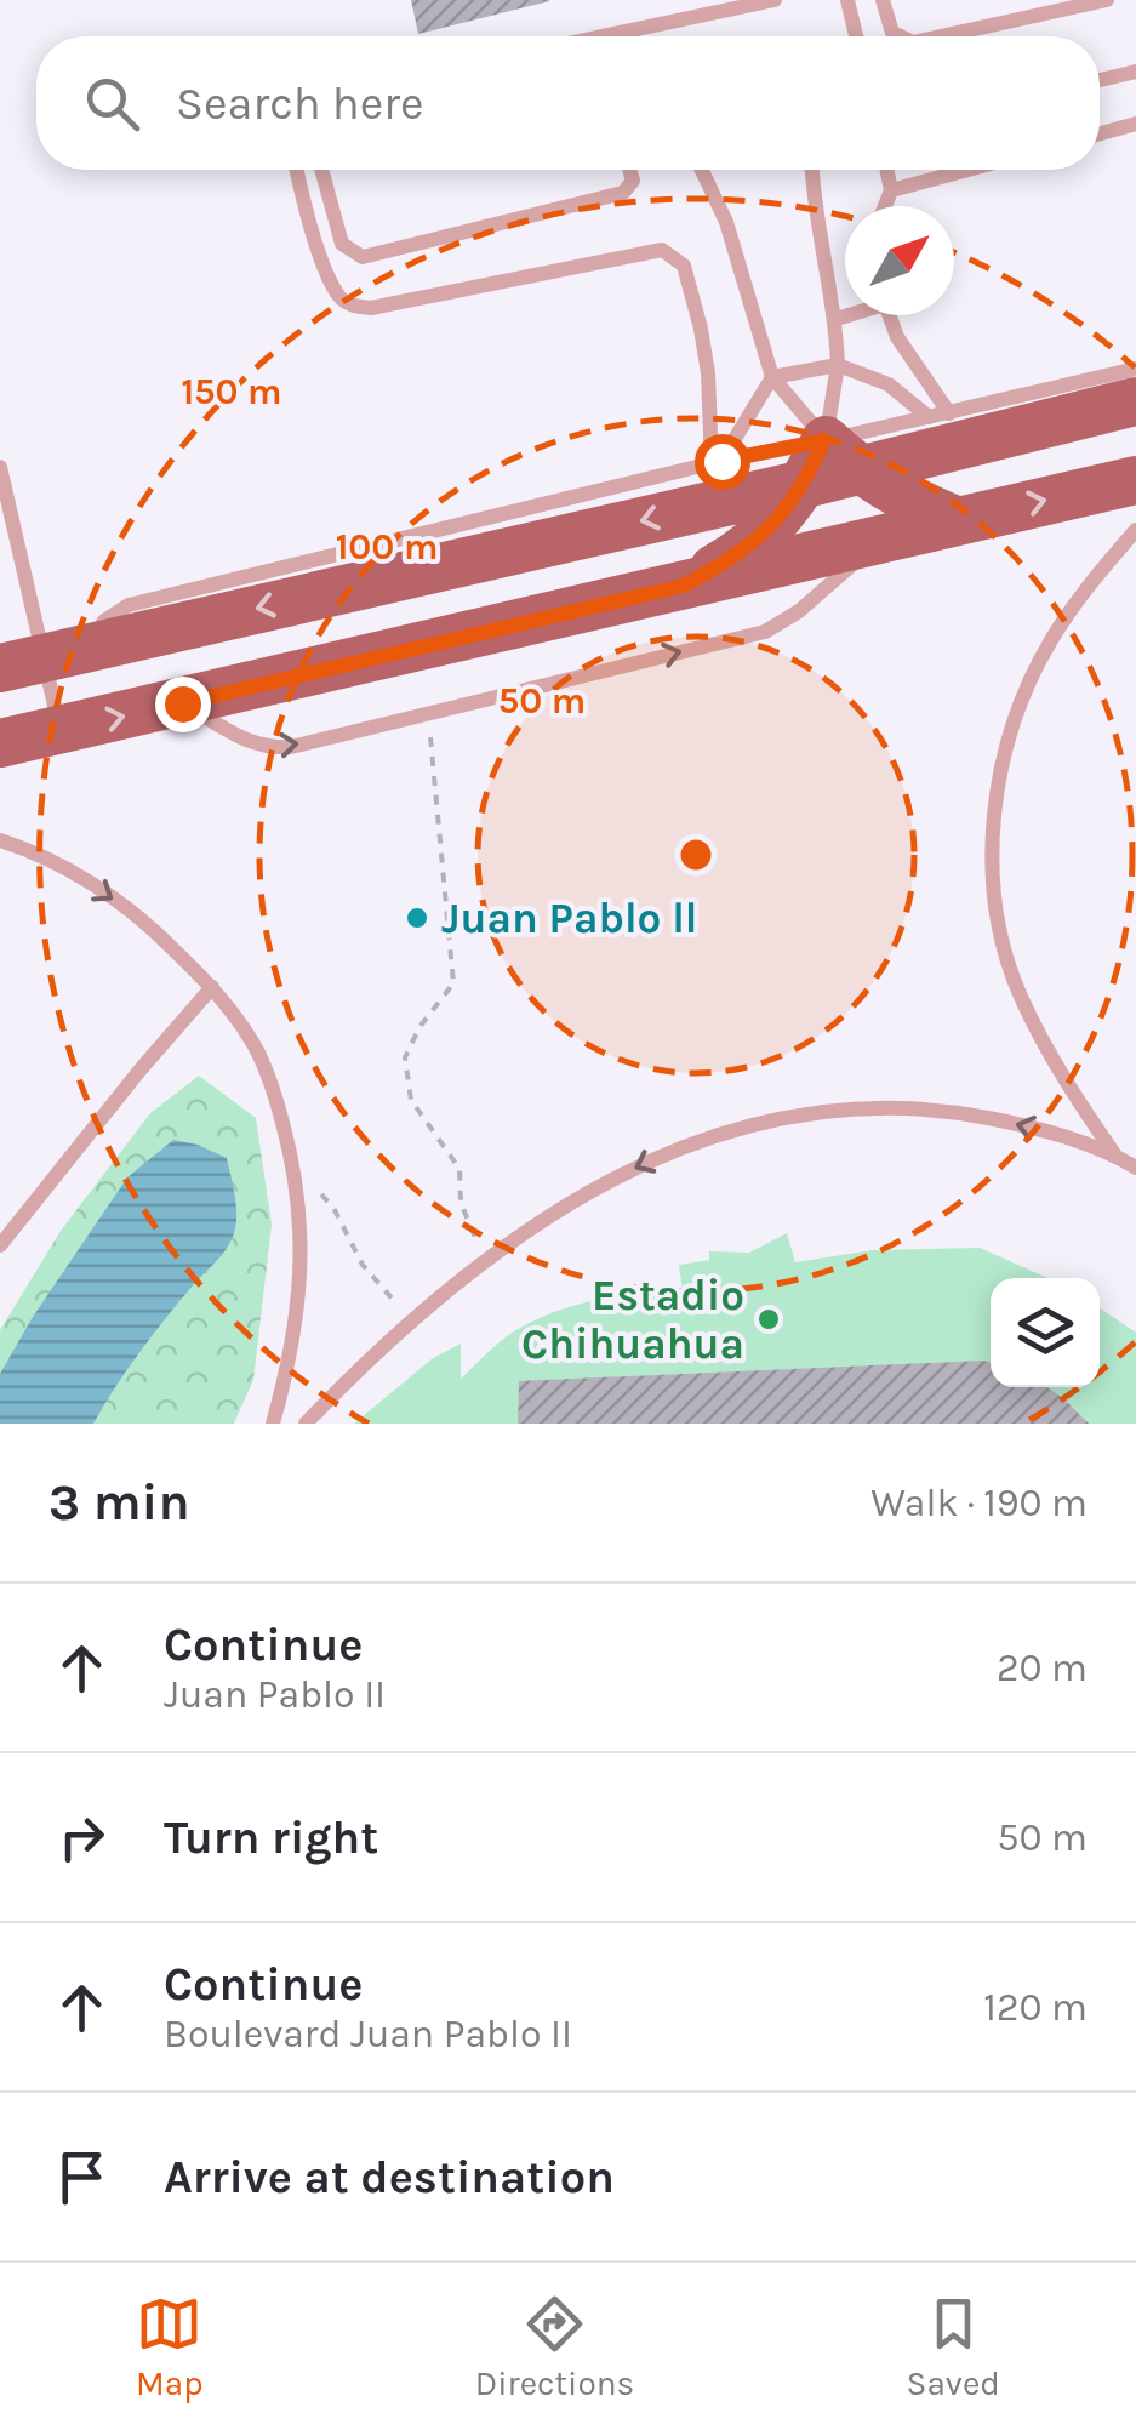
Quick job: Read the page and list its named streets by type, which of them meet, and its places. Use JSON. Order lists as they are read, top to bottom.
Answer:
{
  "places": ["Juan Pablo ll", "Estadio Chihuahua"],
  "north": "top right",
  "page": {
    "search": "Search here",
    "heading": ["3 min", "Walk · 190 m"],
    "list": [
      ["Continue", "Juan Pablo II", "20 m"],
      ["Turn right", "50 m"],
      ["Continue", "Boulevard Juan Pablo II", "120 m"],
      "Arrive at destination"
    ],
    "nav": ["Map", "Directions", "Saved"]
  },
  "rings": ["150 m", "100 m", "50 m"]
}
